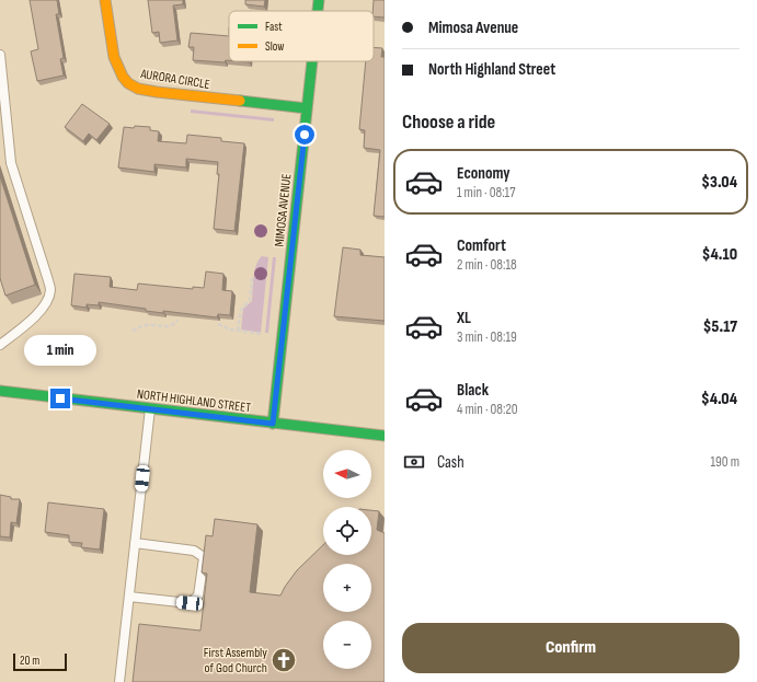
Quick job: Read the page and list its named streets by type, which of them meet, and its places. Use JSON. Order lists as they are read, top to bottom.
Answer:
{
  "streets": {
    "street": ["AURORA CIRCLE", "MIMOSA AVENUE", "NORTH HIGHLAND STREET"]
  },
  "crossings": [
    ["AURORA CIRCLE", "MIMOSA AVENUE"],
    ["MIMOSA AVENUE", "NORTH HIGHLAND STREET"]
  ],
  "places": {
    "church": ["First Assembly of God Church"]
  },
  "legend": ["Fast", "Slow"],
  "scale_bar": "20 m",
  "north": "left",
  "page": {
    "banner": ["Mimosa Avenue", "North Highland Street"],
    "heading": "Choose a ride",
    "list": [
      {
        "name": "Economy",
        "note": "1 min · 08:17",
        "value": "$3.04"
      },
      {
        "name": "Comfort",
        "note": "2 min · 08:18",
        "value": "$4.10"
      },
      {
        "name": "XL",
        "note": "3 min · 08:19",
        "value": "$5.17"
      },
      {
        "name": "Black",
        "note": "4 min · 08:20",
        "value": "$4.04"
      }
    ],
    "bubble": "1 min",
    "pay": ["Cash", "190 m"],
    "map_buttons": ["+", "−"],
    "buttons": "Confirm",
    "scale": "20 m"
  }
}
